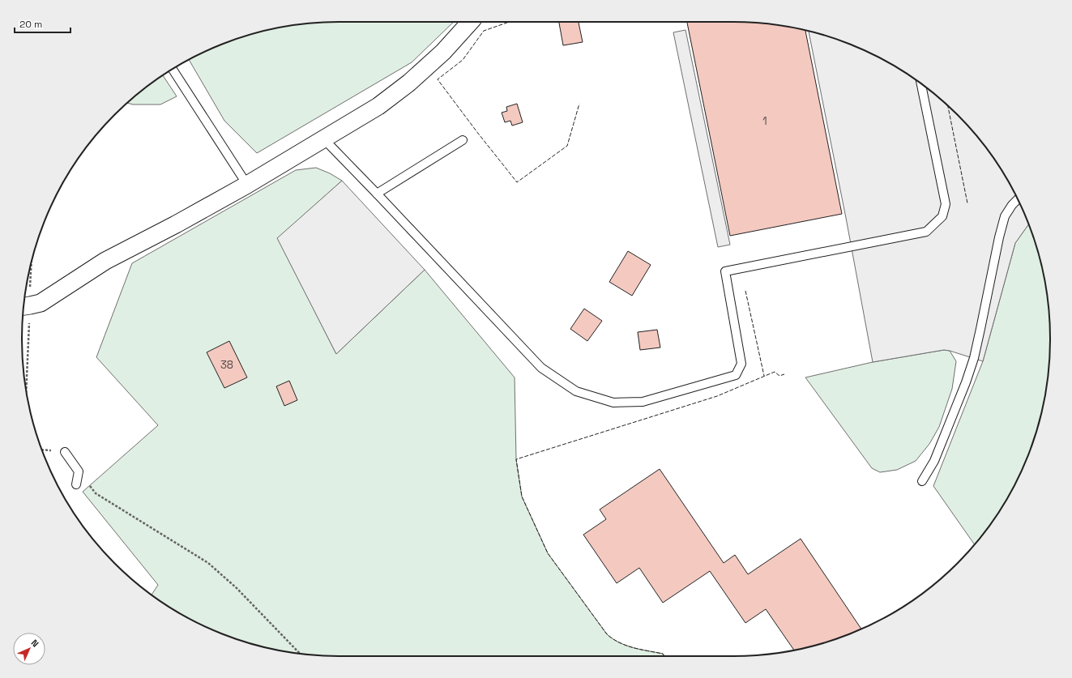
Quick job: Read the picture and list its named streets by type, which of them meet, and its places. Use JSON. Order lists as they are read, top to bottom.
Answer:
{
  "house_numbers": ["1", "38"],
  "scale_bar": "20 m",
  "north": "top right"
}
